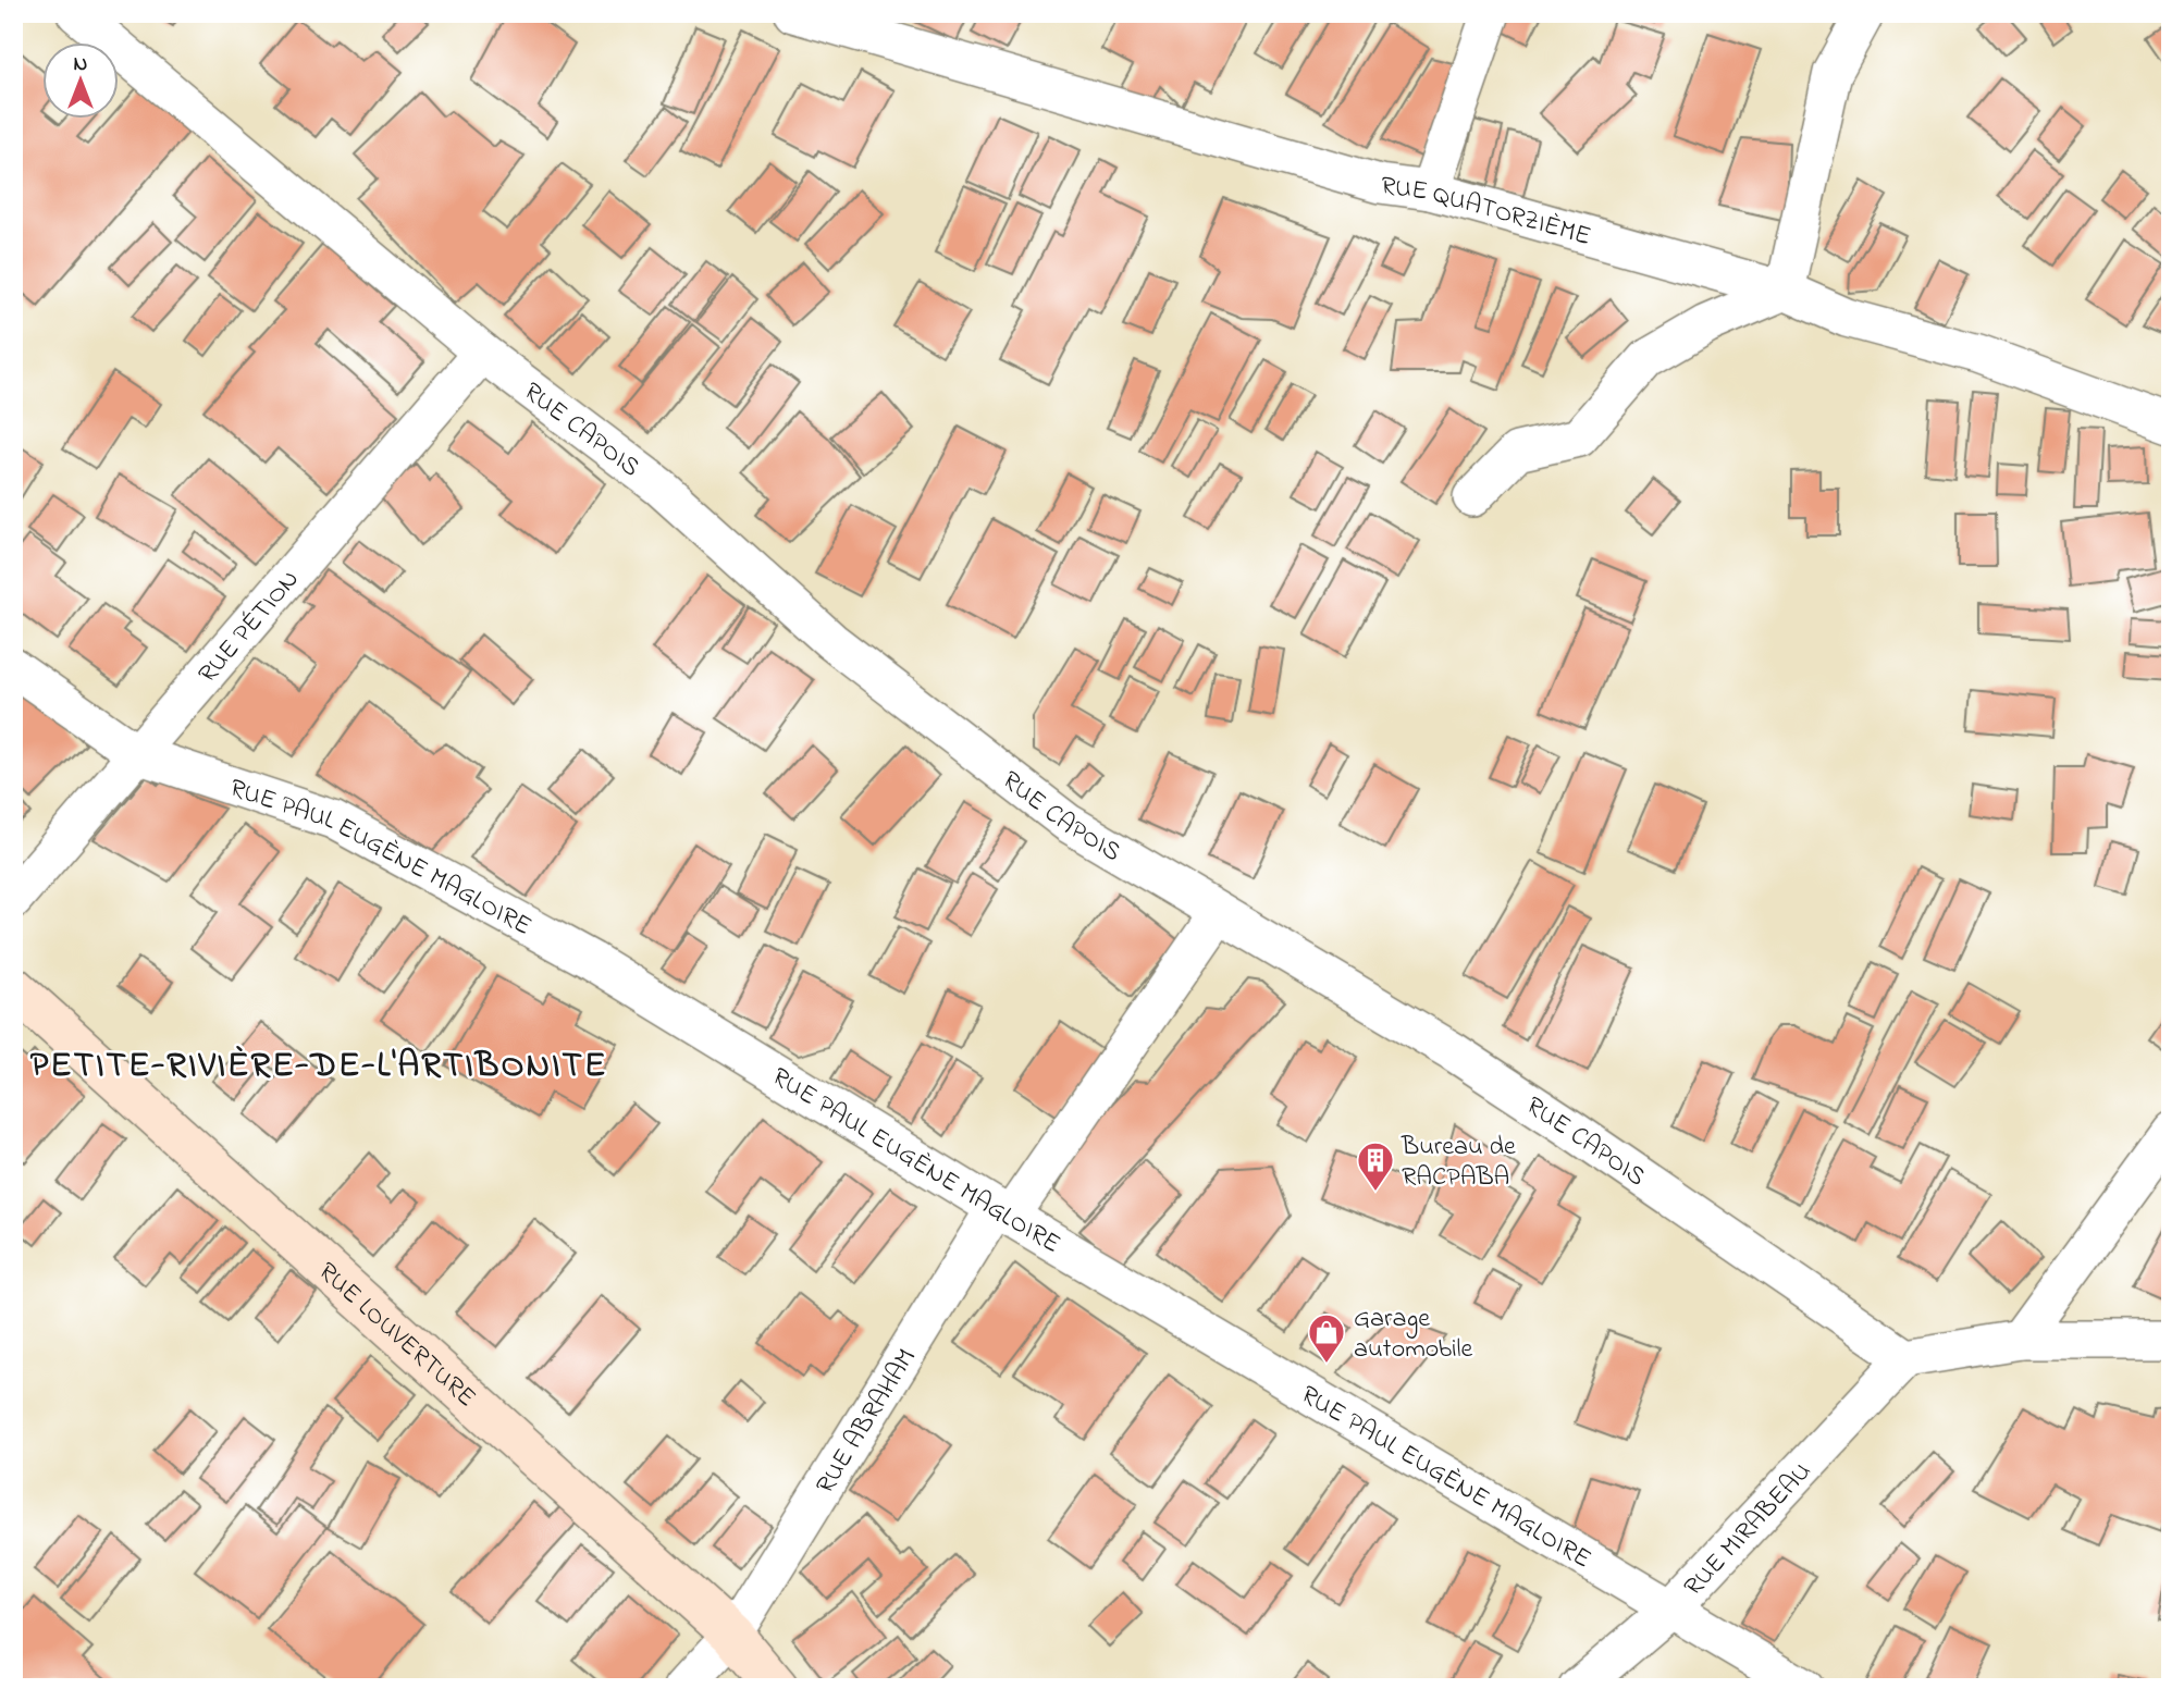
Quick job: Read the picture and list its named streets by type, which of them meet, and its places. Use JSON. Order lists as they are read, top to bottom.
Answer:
{
  "streets": {
    "main road": ["RUE LOUVERTURE"],
    "street": [
      "RUE QUATORZIÈME",
      "RUE CAPOIS",
      "RUE PÉTION",
      "RUE PAUL EUGÈNE MAGLOIRE",
      "RUE ABRAHAM",
      "RUE MIRABEAU"
    ]
  },
  "crossings": [
    ["RUE CAPOIS", "RUE PÉTION"],
    ["RUE CAPOIS", "RUE ABRAHAM"],
    ["RUE CAPOIS", "RUE MIRABEAU"],
    ["RUE PÉTION", "RUE PAUL EUGÈNE MAGLOIRE"],
    ["RUE PAUL EUGÈNE MAGLOIRE", "RUE ABRAHAM"],
    ["RUE PAUL EUGÈNE MAGLOIRE", "RUE MIRABEAU"],
    ["RUE LOUVERTURE", "RUE ABRAHAM"]
  ],
  "districts": ["PETITE-RIVIÈRE-DE-L'ARTIBONITE"],
  "places": {
    "building": ["Bureau de RACPABA"],
    "shop": ["Garage automobile"]
  },
  "north": "top"
}
